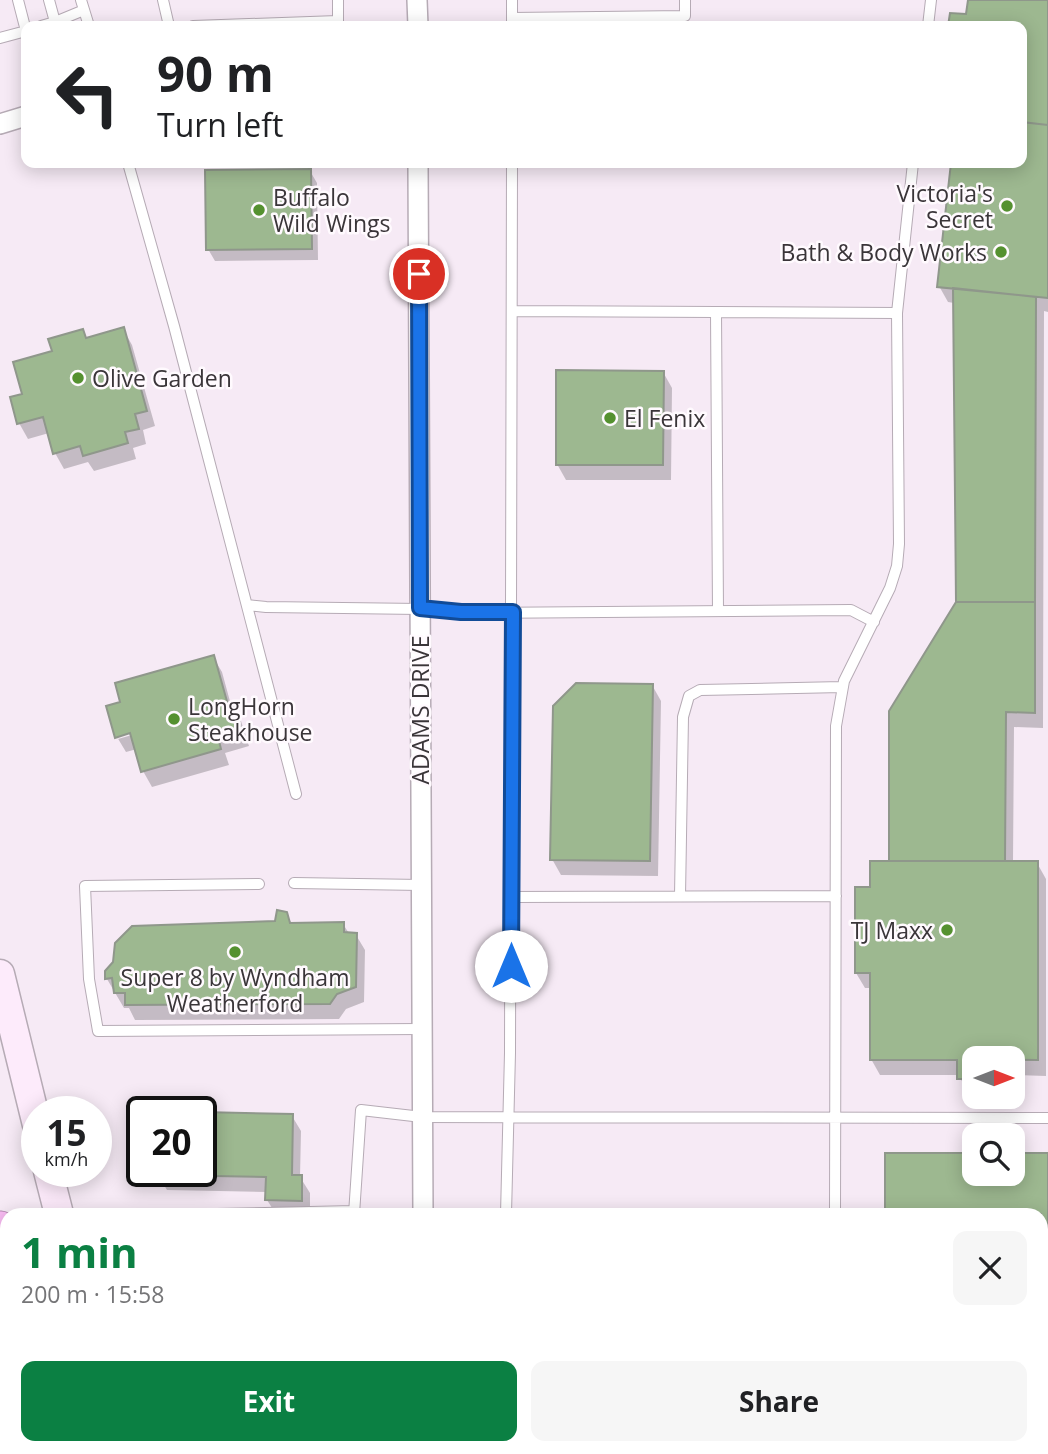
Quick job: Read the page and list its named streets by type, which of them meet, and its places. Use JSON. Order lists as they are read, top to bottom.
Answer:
{
  "streets": {
    "street": ["ADAMS DRIVE"]
  },
  "places": [
    "Victoria's Secret",
    "Buffalo Wild Wings",
    "Bath & Body Works",
    "Olive Garden",
    "El Fenix",
    "LongHorn Steakhouse",
    "TJ Maxx",
    "Super 8 by Wyndham Weatherford"
  ],
  "north": "right",
  "page": {
    "turn": ["90 m", "Turn left"],
    "speed": "15 km/h",
    "limit": "20",
    "heading": ["1 min", "200 m · 15:58"],
    "buttons": ["Exit", "Share"]
  }
}
